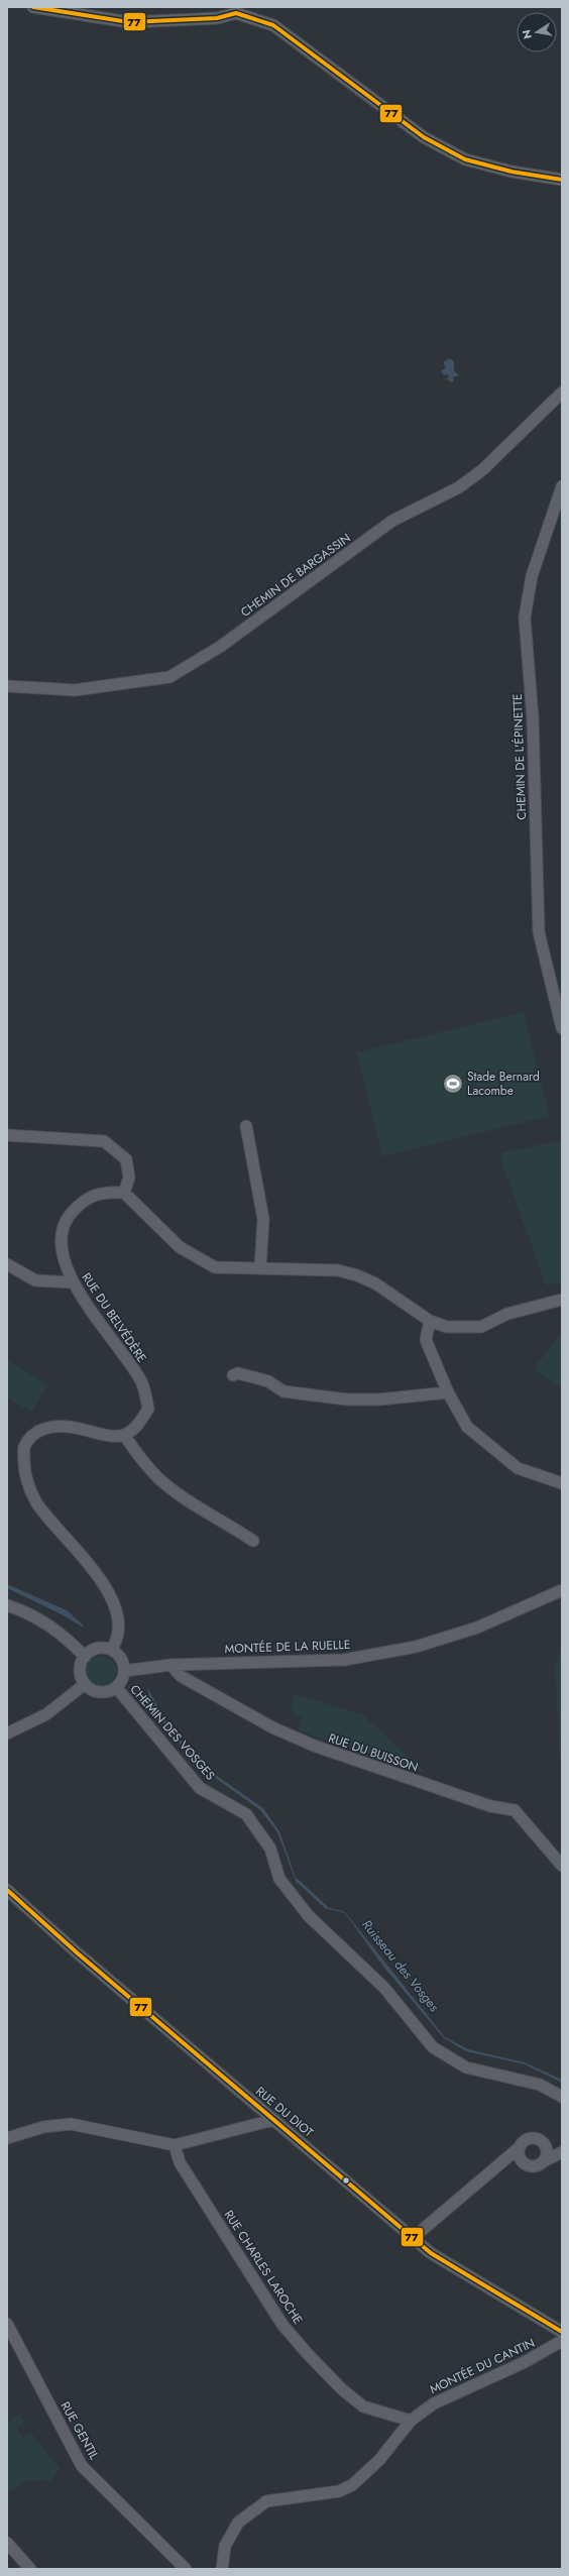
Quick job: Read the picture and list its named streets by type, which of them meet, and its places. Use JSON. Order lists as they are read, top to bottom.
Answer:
{
  "streets": {
    "street": [
      "CHEMIN DE BARGASSIN",
      "CHEMIN DE L'ÉPINETTE",
      "RUE DU BELVÉDÈRE",
      "MONTÉE DE LA RUELLE",
      "CHEMIN DES VOSGES",
      "RUE DU BUISSON",
      "RUE DU DIOT",
      "RUE CHARLES LAROCHE",
      "MONTÉE DU CANTIN",
      "RUE GENTIL"
    ]
  },
  "crossings": [
    ["MONTÉE DE LA RUELLE", "CHEMIN DES VOSGES"],
    ["MONTÉE DE LA RUELLE", "RUE DU BUISSON"],
    ["RUE CHARLES LAROCHE", "MONTÉE DU CANTIN"]
  ],
  "water": ["Ruisseau des Vosges"],
  "places": {
    "sports": ["Stade Bernard Lacombe"]
  },
  "lines": ["transit line 77"],
  "north": "left"
}
